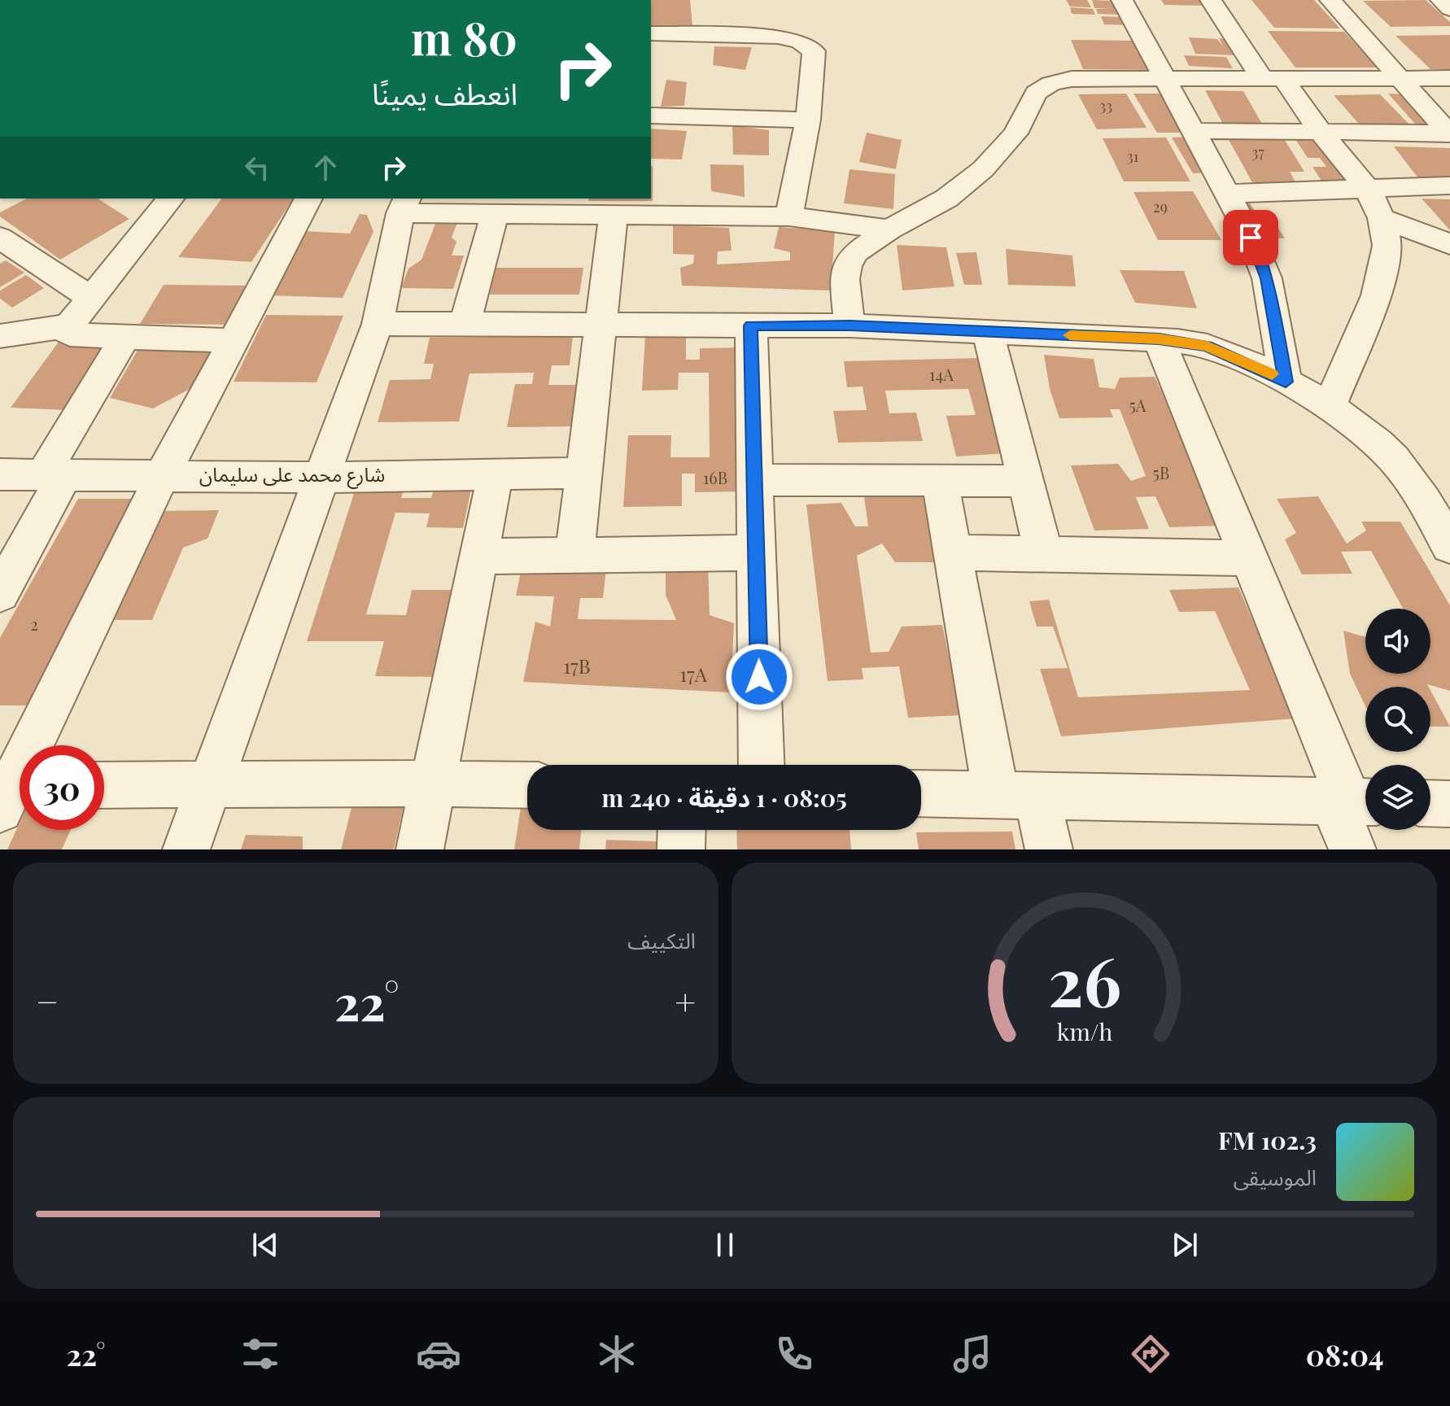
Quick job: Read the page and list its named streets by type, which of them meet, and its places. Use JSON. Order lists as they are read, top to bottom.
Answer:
{
  "streets": {
    "street": ["شارع محمد على سليمان"]
  },
  "house_numbers": [
    "33",
    "37",
    "31",
    "29",
    "14A",
    "5A",
    "5B",
    "16B",
    "2",
    "17B",
    "17A"
  ],
  "page": {
    "turn": ["80 m", "انعطف يمينًا"],
    "limit": "30",
    "trip": "08:05 · 1 دقيقة · 240 m",
    "tile": "التكييف",
    "heat": ["−", "22°", "+"],
    "song": ["102.3 FM", "الموسيقى"],
    "tabs": ["08:04", "22°"],
    "gauge": ["26", "km/h"]
  }
}
